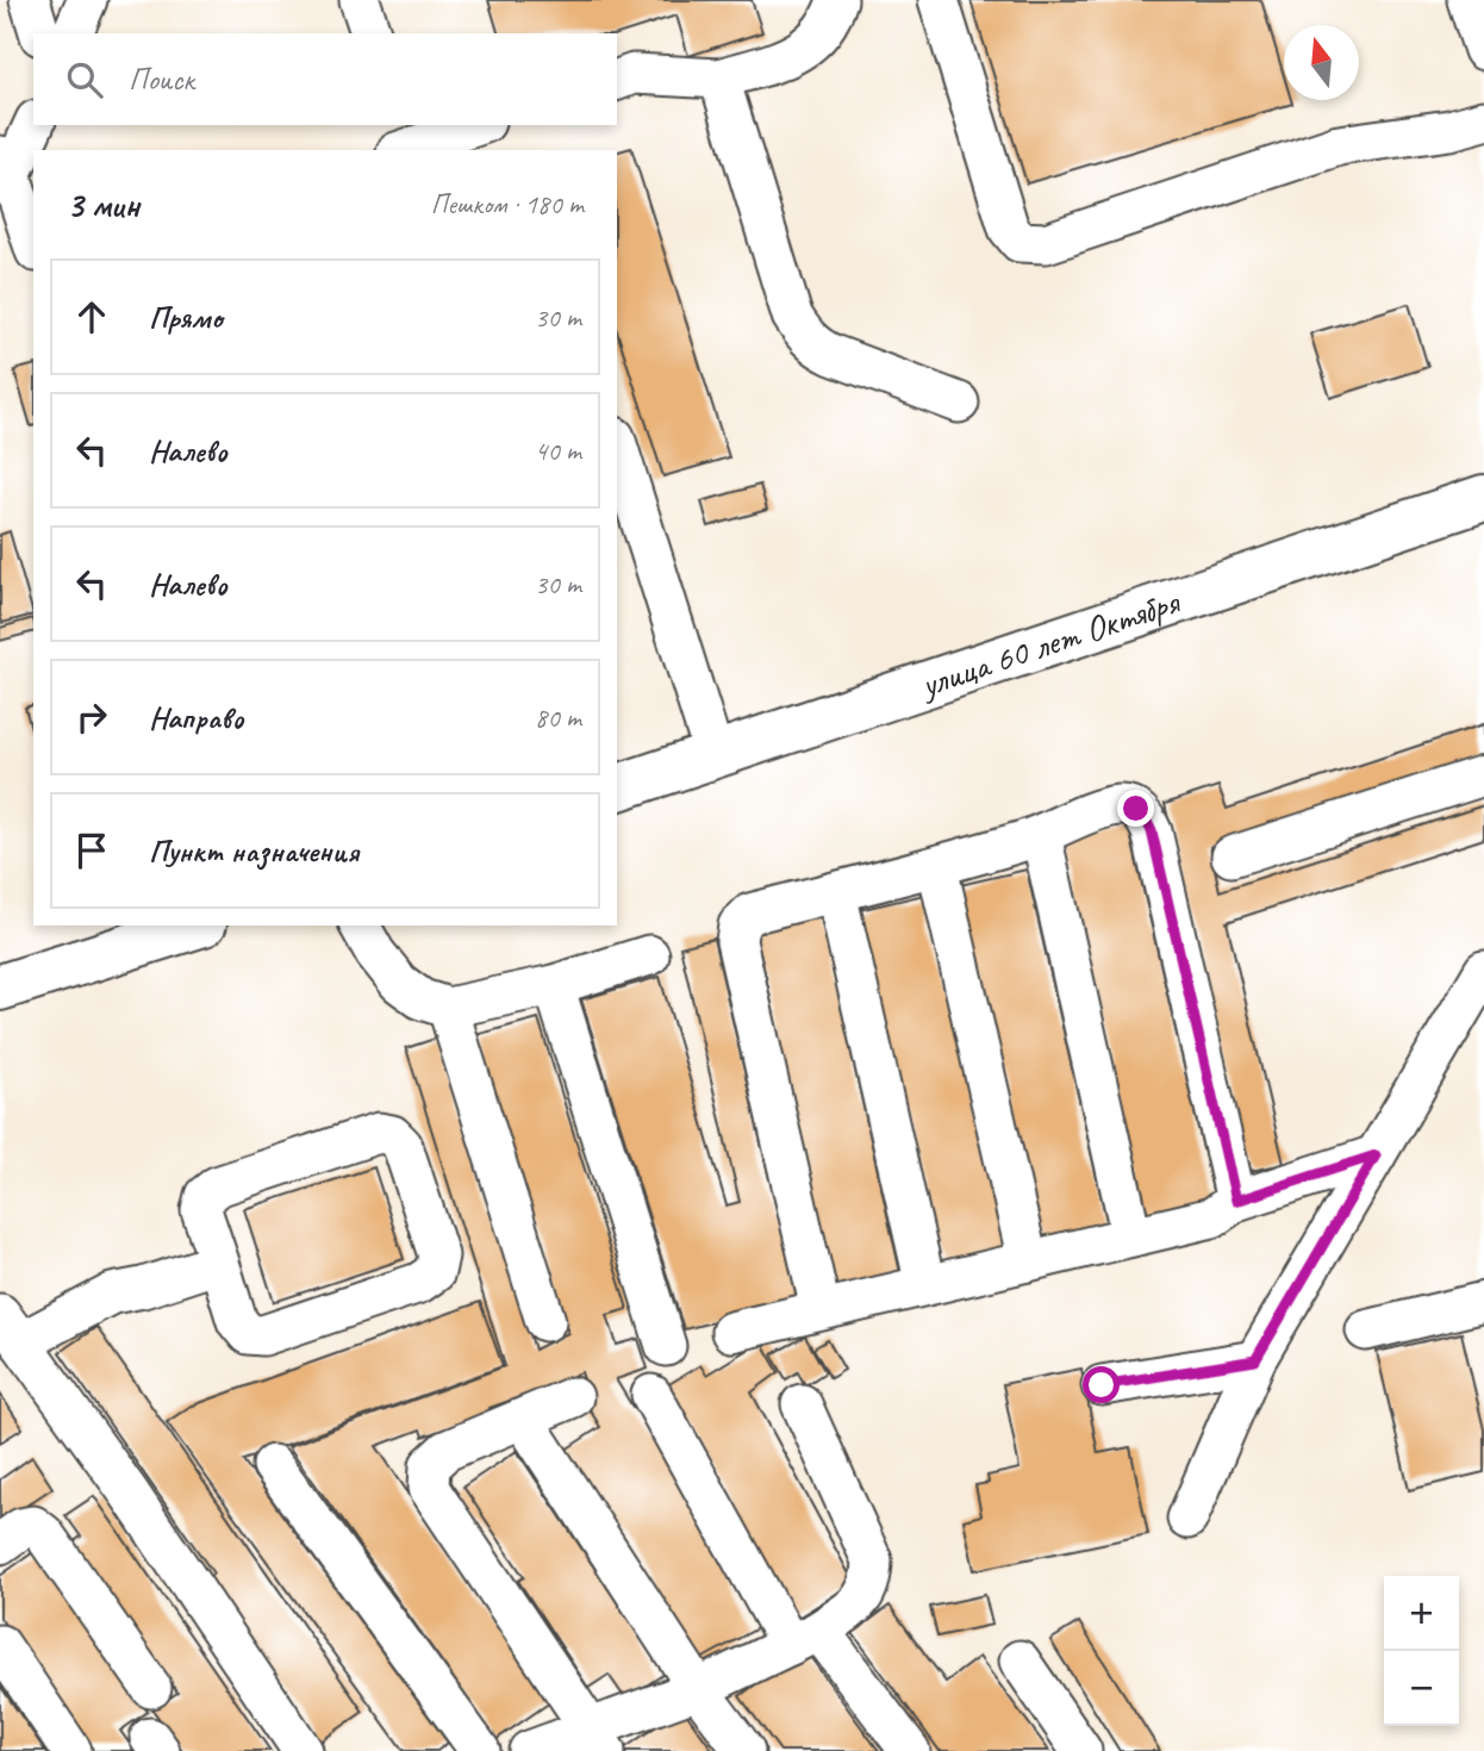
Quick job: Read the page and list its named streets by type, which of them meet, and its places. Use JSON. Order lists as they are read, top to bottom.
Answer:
{
  "streets": {
    "main road": ["улица 60 лет Октября"]
  },
  "north": "top",
  "page": {
    "search": "Поиск",
    "heading": ["3 мин", "Пешком · 180 m"],
    "list": [
      ["Прямо", "30 m"],
      ["Налево", "40 m"],
      ["Налево", "30 m"],
      ["Направо", "80 m"],
      "Пункт назначения"
    ],
    "map_buttons": ["+", "−"]
  }
}
